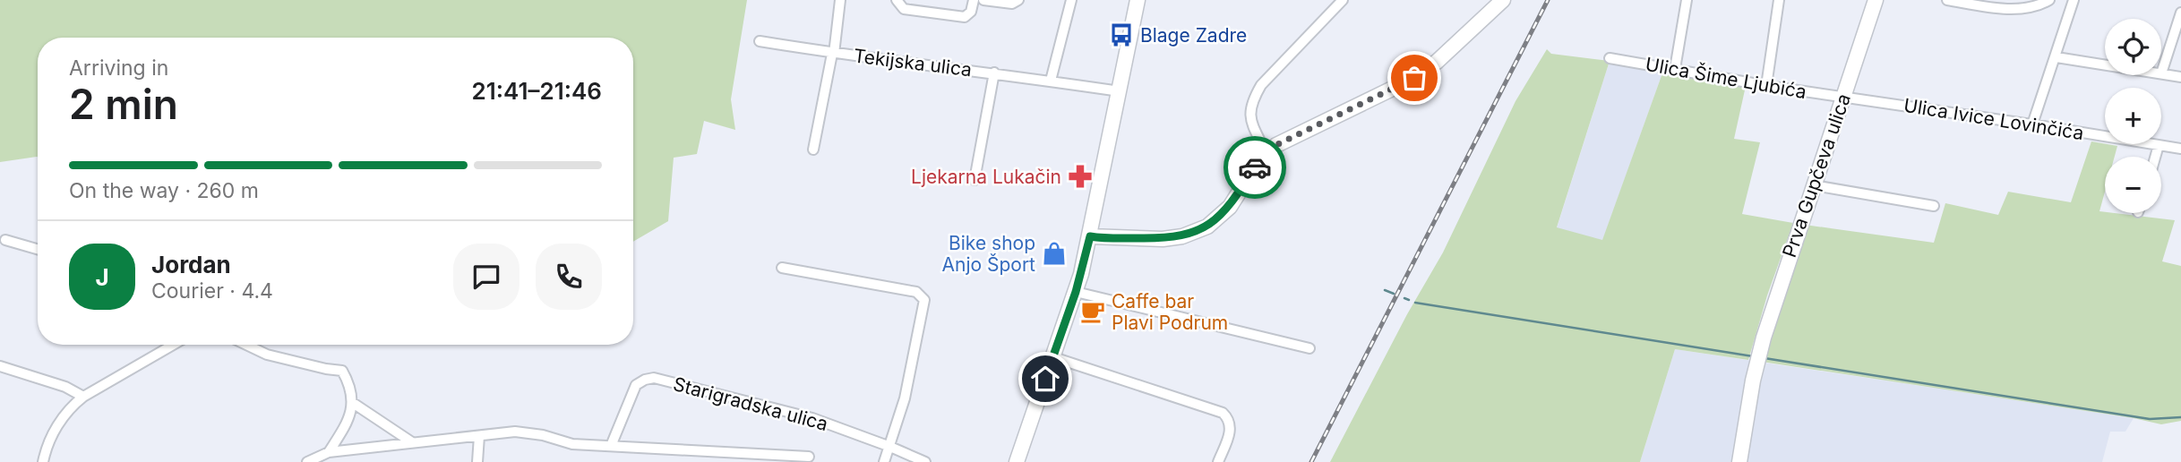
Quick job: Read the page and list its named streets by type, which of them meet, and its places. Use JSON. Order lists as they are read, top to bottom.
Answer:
{
  "streets": {
    "street": [
      "Tekijska ulica",
      "Ulica Šime Ljubića",
      "Ulica Ivice Lovinčića",
      "Prva Gupčeva ulica",
      "Starigradska ulica"
    ]
  },
  "crossings": [
    ["Ulica Šime Ljubića", "Ulica Ivice Lovinčića"],
    ["Ulica Šime Ljubića", "Prva Gupčeva ulica"],
    ["Ulica Ivice Lovinčića", "Prva Gupčeva ulica"]
  ],
  "places": {
    "bus stop": ["Blage Zadre"],
    "pharmacy": ["Ljekarna Lukačin"],
    "shop": ["Bike shop Anjo Šport"],
    "cafe": ["Caffe bar Plavi Podrum"]
  },
  "page": {
    "map_buttons": ["+", "−"],
    "heading": ["2 min", "Arriving in", "21:41–21:46"],
    "panel": ["Jordan", "Courier · 4.4"],
    "bar": "On the way · 260 m",
    "round": "J"
  }
}
